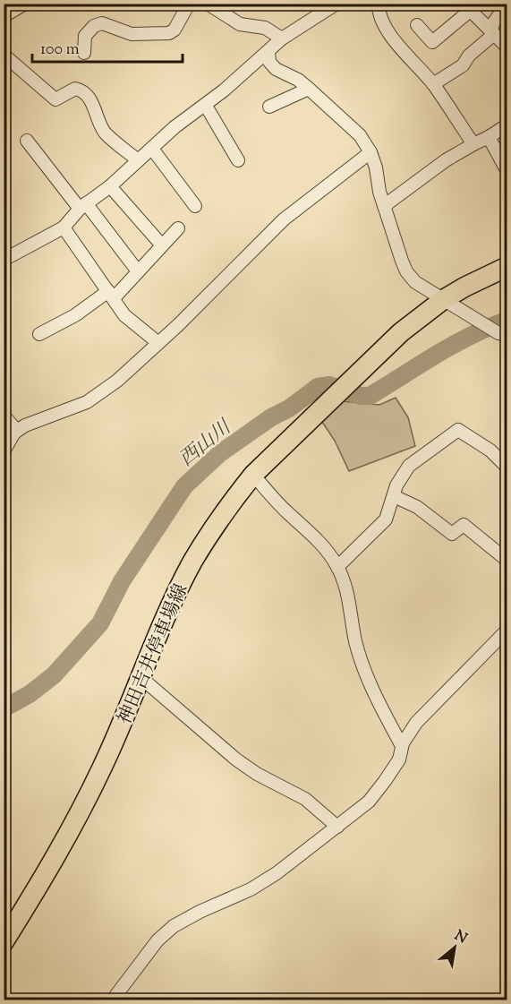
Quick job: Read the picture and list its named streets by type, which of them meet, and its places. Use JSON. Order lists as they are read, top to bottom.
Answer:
{
  "streets": {
    "main road": ["神田吉井停車場線"]
  },
  "water": ["西山川"],
  "scale_bar": "100 m",
  "north": "top right"
}
